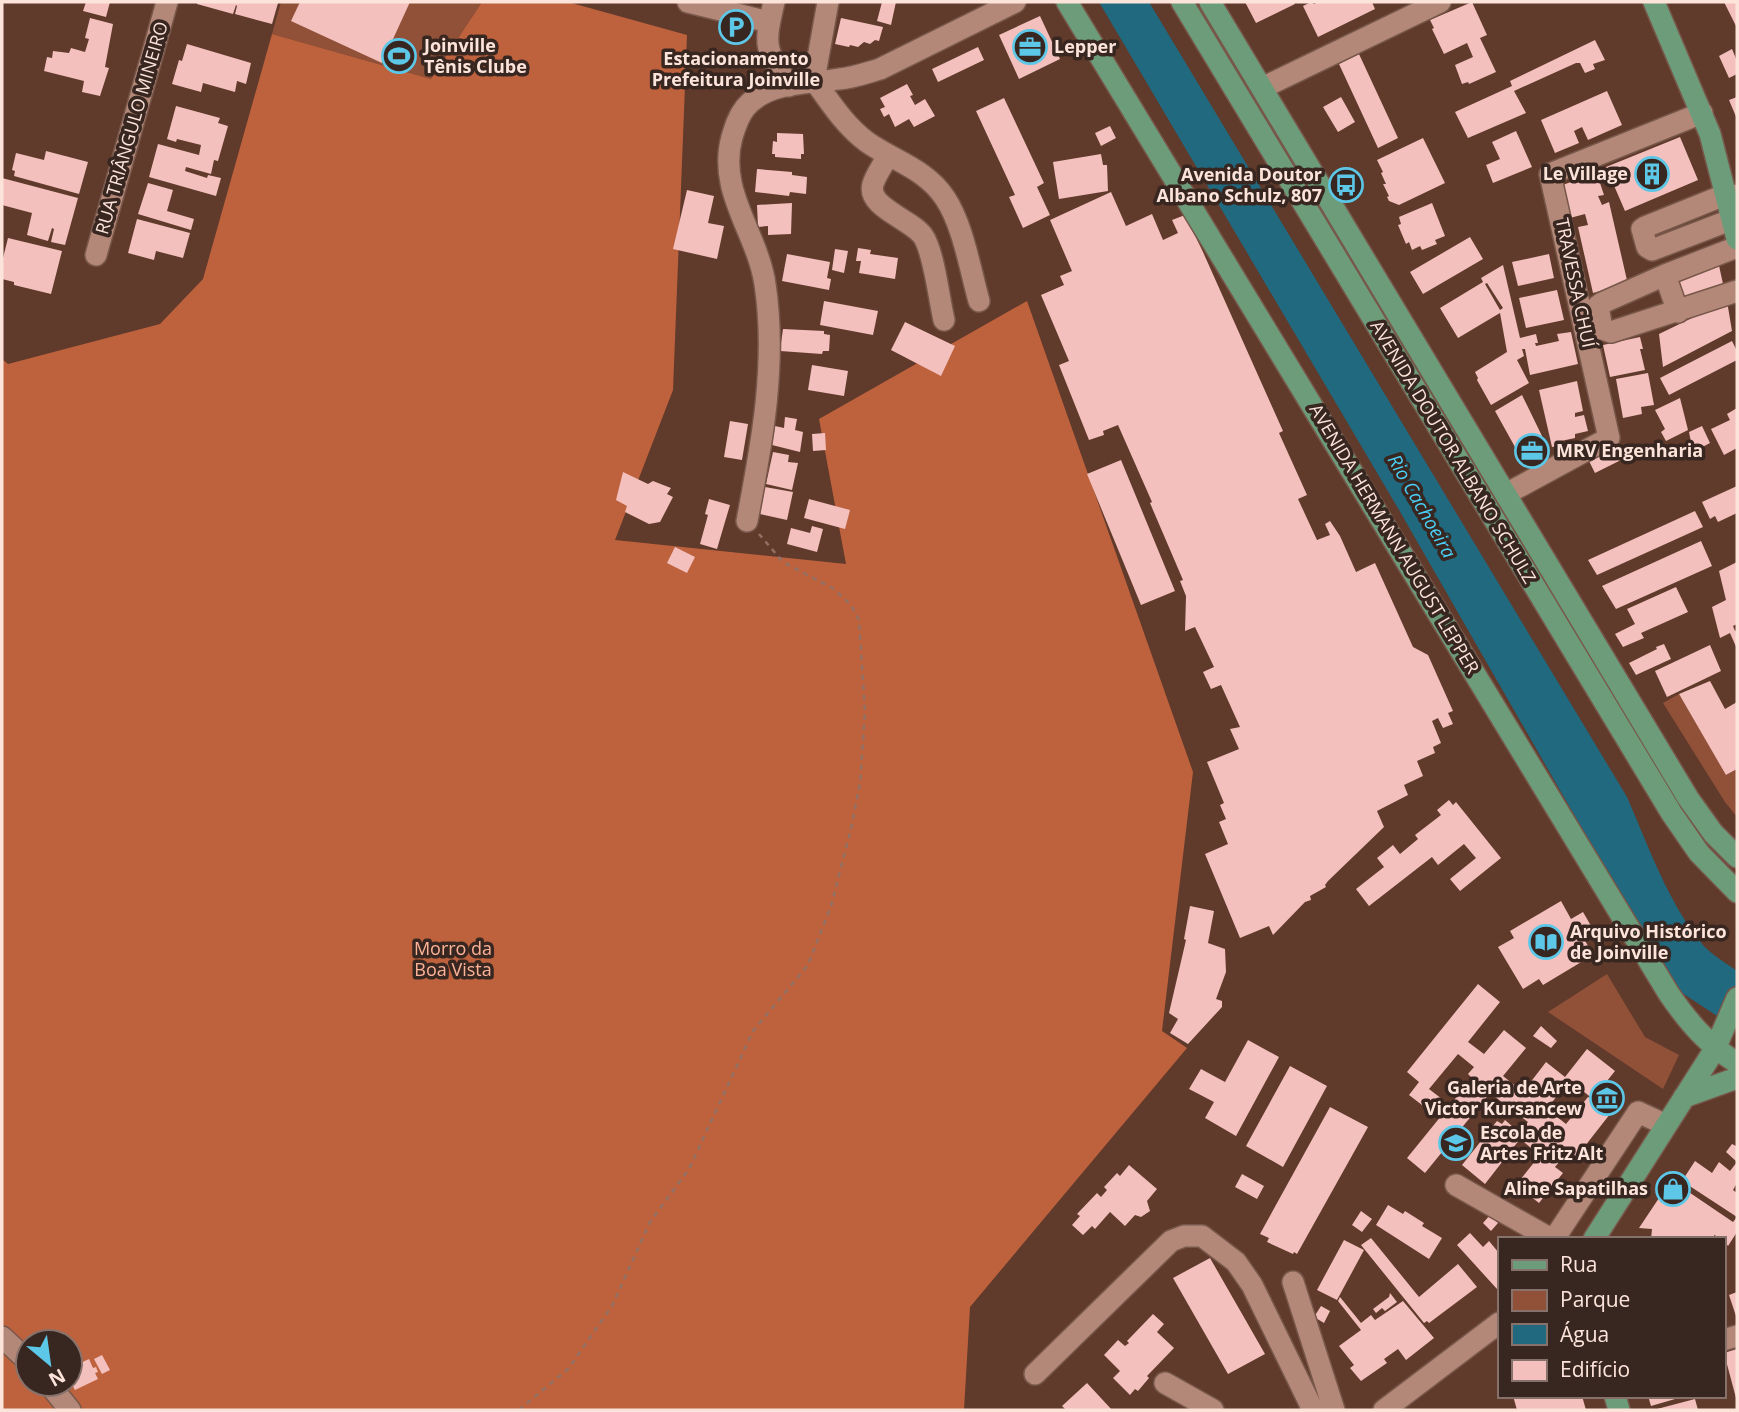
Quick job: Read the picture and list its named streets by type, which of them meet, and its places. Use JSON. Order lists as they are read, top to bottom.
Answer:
{
  "streets": {
    "main road": ["AVENIDA DOUTOR ALBANO SCHULZ", "AVENIDA HERMANN AUGUST LEPPER"],
    "street": ["RUA TRIÂNGULO MINEIRO", "TRAVESSA CHUÍ"]
  },
  "crossings": [
    ["TRAVESSA CHUÍ", "AVENIDA DOUTOR ALBANO SCHULZ"]
  ],
  "water": ["Rio Cachoeira"],
  "parks": ["Morro da Boa Vista"],
  "places": {
    "parking": ["Estacionamento Prefeitura Joinville"],
    "office": ["Lepper", "MRV Engenharia"],
    "sports": ["Joinville Tênis Clube"],
    "building": ["Le Village"],
    "bus stop": ["Avenida Doutor Albano Schulz, 807"],
    "library": ["Arquivo Histórico de Joinville"],
    "museum": ["Galeria de Arte Victor Kursancew"],
    "school or university": ["Escola de Artes Fritz Alt"],
    "shop": ["Aline Sapatilhas"]
  },
  "legend": [
    "Rua",
    "Parque",
    "Água",
    "Edifício"
  ],
  "north": "bottom right"
}
